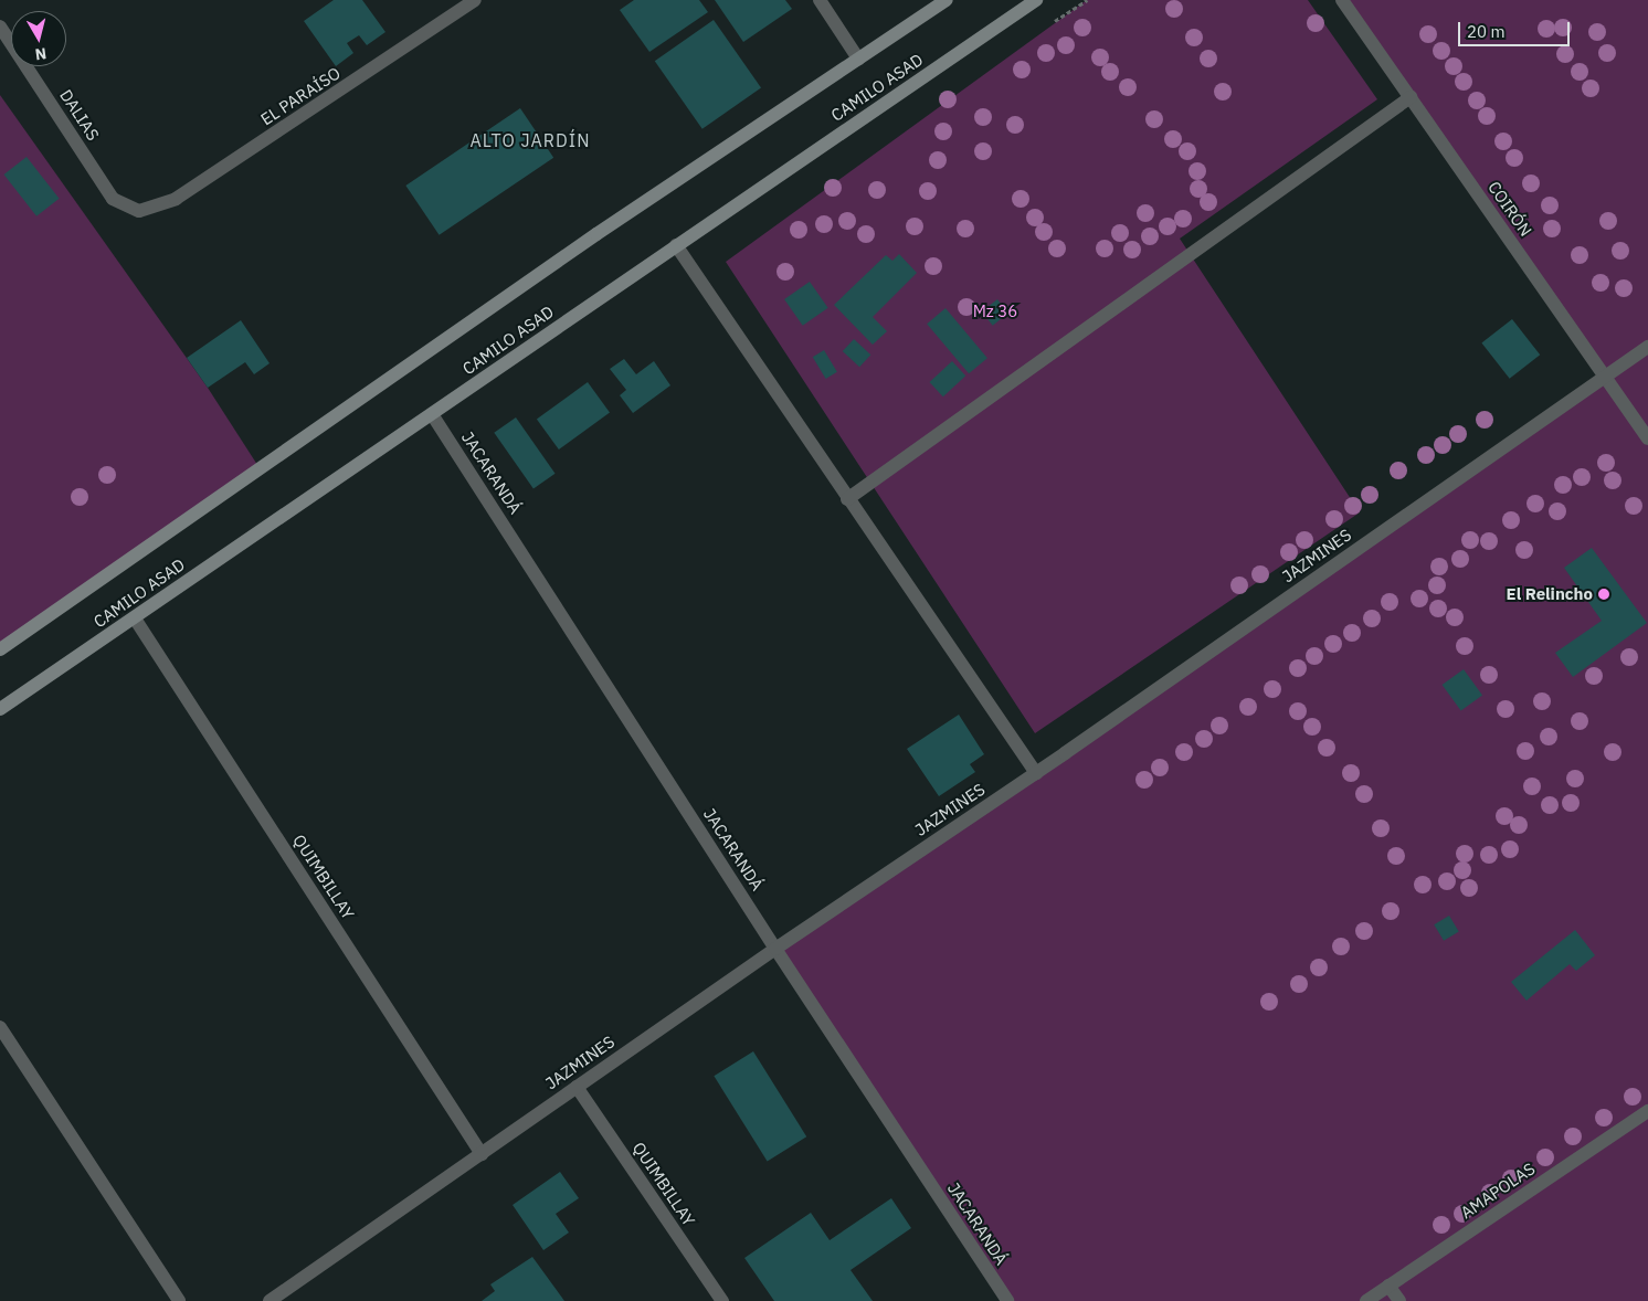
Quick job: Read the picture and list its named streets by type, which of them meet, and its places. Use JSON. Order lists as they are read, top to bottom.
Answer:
{
  "streets": {
    "street": [
      "CAMILO ASAD",
      "EL PARAÍSO",
      "DALIAS",
      "COIRÓN",
      "JACARANDÁ",
      "JAZMINES",
      "QUIMBILLAY",
      "AMAPOLAS"
    ]
  },
  "crossings": [
    ["CAMILO ASAD", "JACARANDÁ"],
    ["CAMILO ASAD", "QUIMBILLAY"],
    ["EL PARAÍSO", "DALIAS"],
    ["COIRÓN", "JAZMINES"],
    ["JACARANDÁ", "JAZMINES"],
    ["JAZMINES", "QUIMBILLAY"]
  ],
  "districts": ["ALTO JARDÍN"],
  "parks": ["Mz 36"],
  "places": ["El Relincho"],
  "scale_bar": "20 m",
  "north": "bottom"
}
